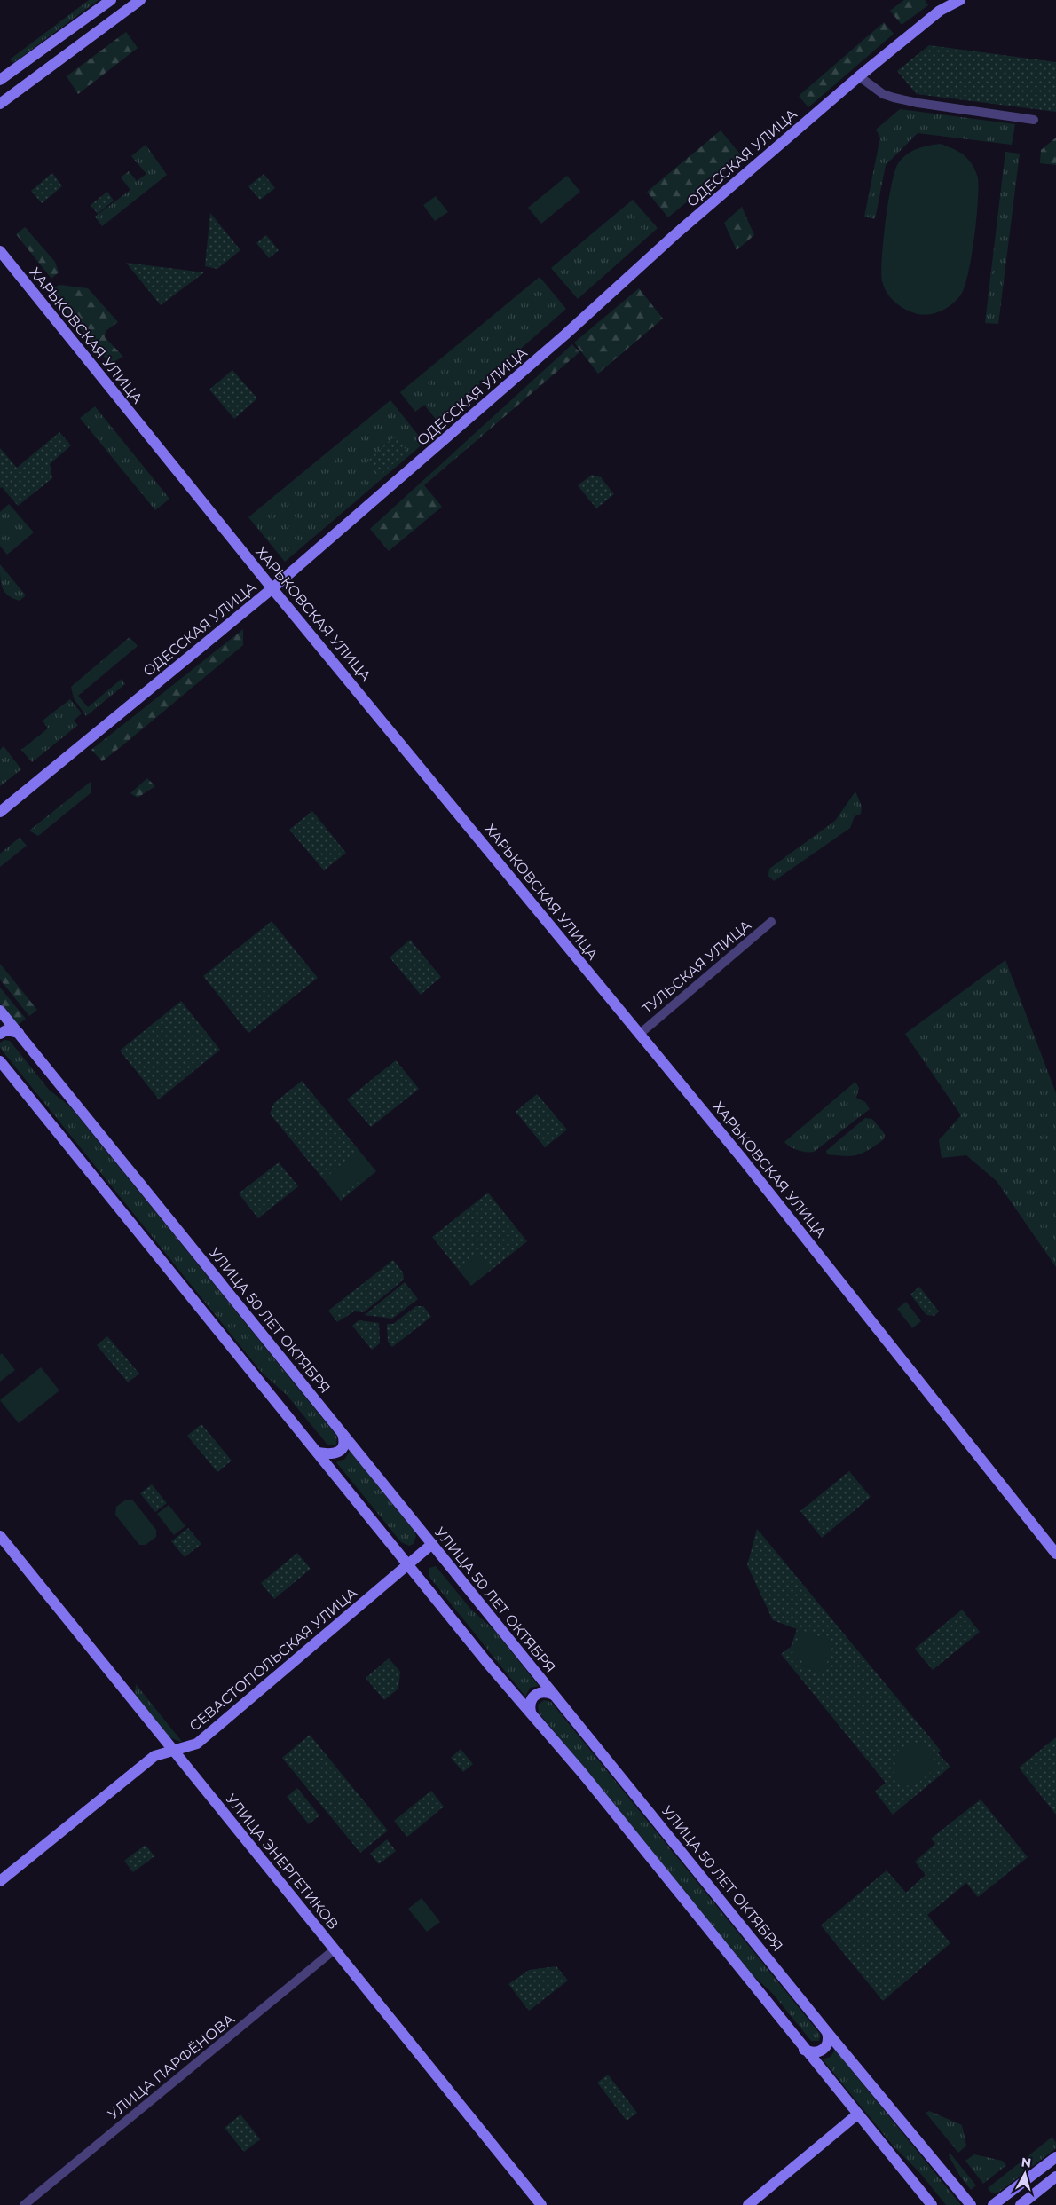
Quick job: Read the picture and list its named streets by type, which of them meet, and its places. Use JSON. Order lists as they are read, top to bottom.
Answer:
{
  "streets": {
    "street": [
      "ОДЕССКАЯ УЛИЦА",
      "ХАРЬКОВСКАЯ УЛИЦА",
      "ТУЛЬСКАЯ УЛИЦА",
      "УЛИЦА 50 ЛЕТ ОКТЯБРЯ",
      "СЕВАСТОПОЛЬСКАЯ УЛИЦА",
      "УЛИЦА ЭНЕРГЕТИКОВ",
      "УЛИЦА ПАРФЁНОВА"
    ]
  },
  "crossings": [
    ["ОДЕССКАЯ УЛИЦА", "ХАРЬКОВСКАЯ УЛИЦА"],
    ["ХАРЬКОВСКАЯ УЛИЦА", "ТУЛЬСКАЯ УЛИЦА"],
    ["УЛИЦА 50 ЛЕТ ОКТЯБРЯ", "СЕВАСТОПОЛЬСКАЯ УЛИЦА"],
    ["СЕВАСТОПОЛЬСКАЯ УЛИЦА", "УЛИЦА ЭНЕРГЕТИКОВ"],
    ["УЛИЦА ЭНЕРГЕТИКОВ", "УЛИЦА ПАРФЁНОВА"]
  ],
  "north": "top"
}
